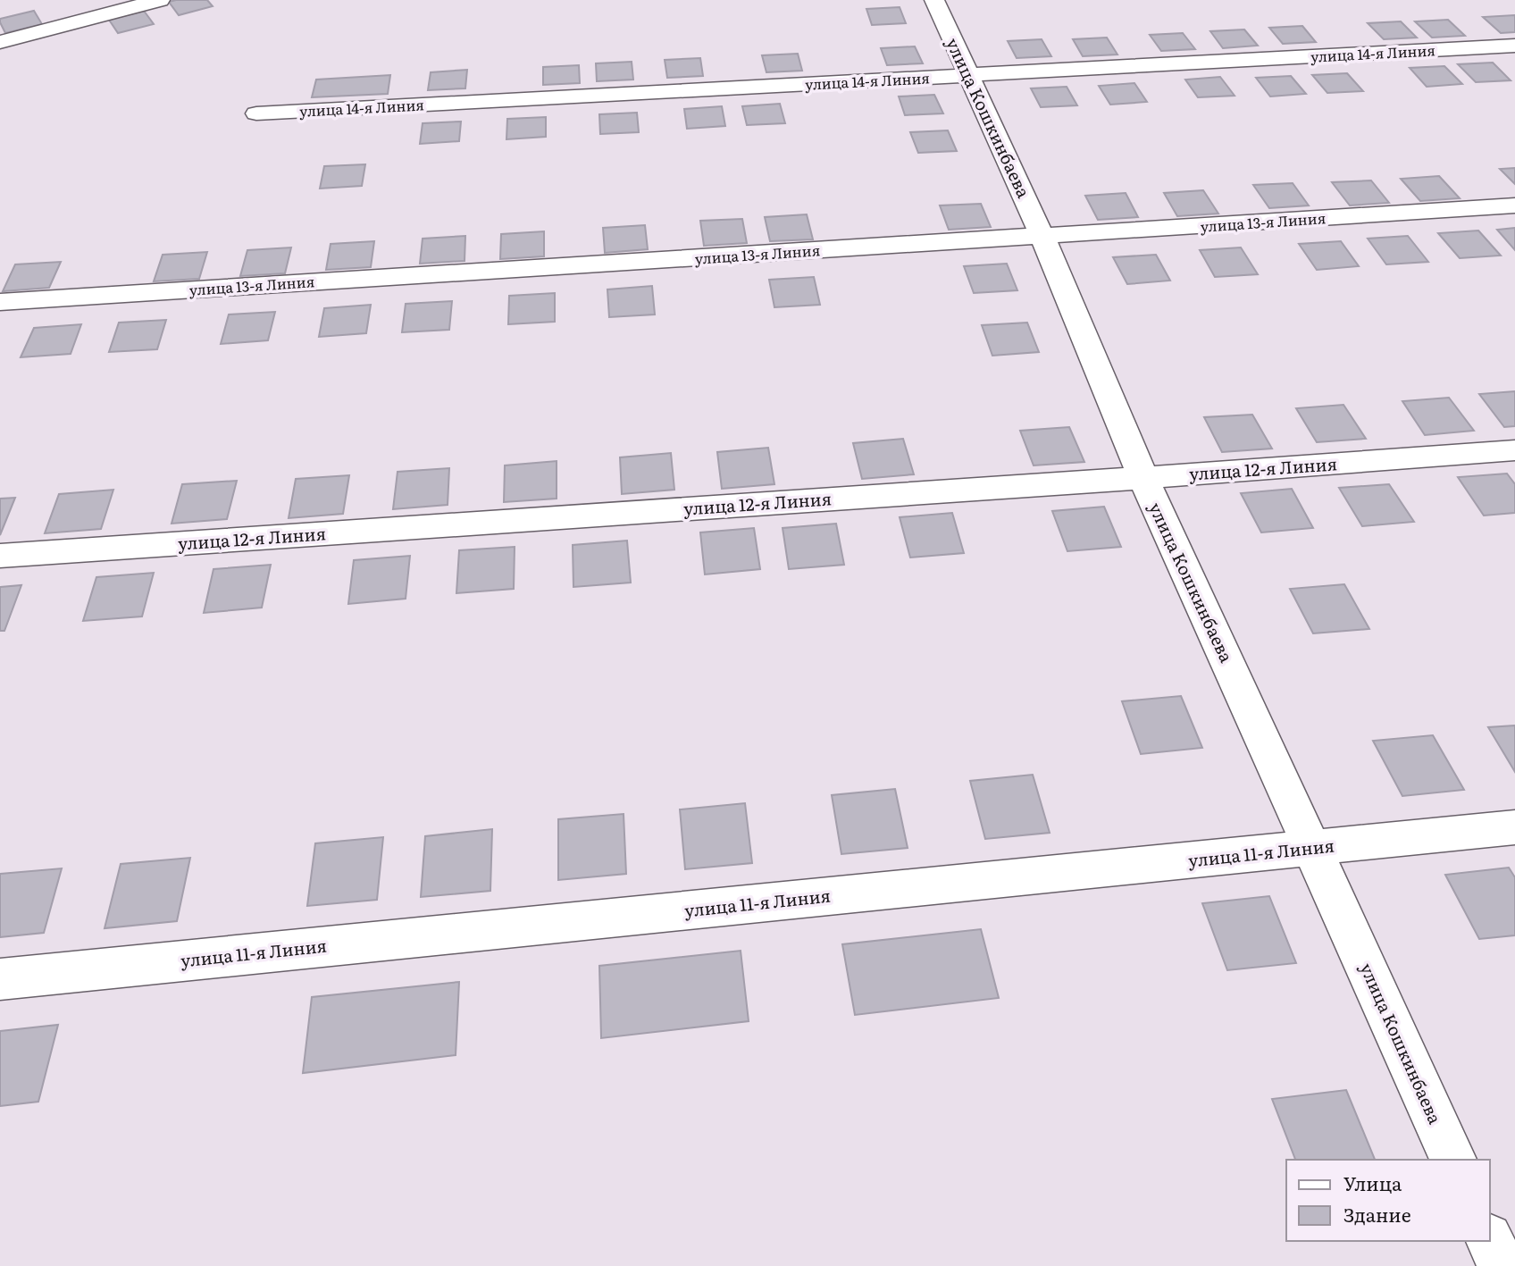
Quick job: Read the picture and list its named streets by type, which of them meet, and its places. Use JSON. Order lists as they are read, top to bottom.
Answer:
{
  "streets": {
    "street": [
      "улица 14-я Линия",
      "улица Кошкинбаева",
      "улица 13-я Линия",
      "улица 12-я Линия",
      "улица 11-я Линия"
    ]
  },
  "crossings": [
    ["улица 14-я Линия", "улица Кошкинбаева"],
    ["улица Кошкинбаева", "улица 13-я Линия"],
    ["улица Кошкинбаева", "улица 12-я Линия"],
    ["улица Кошкинбаева", "улица 11-я Линия"]
  ],
  "legend": ["Улица", "Здание"]
}
